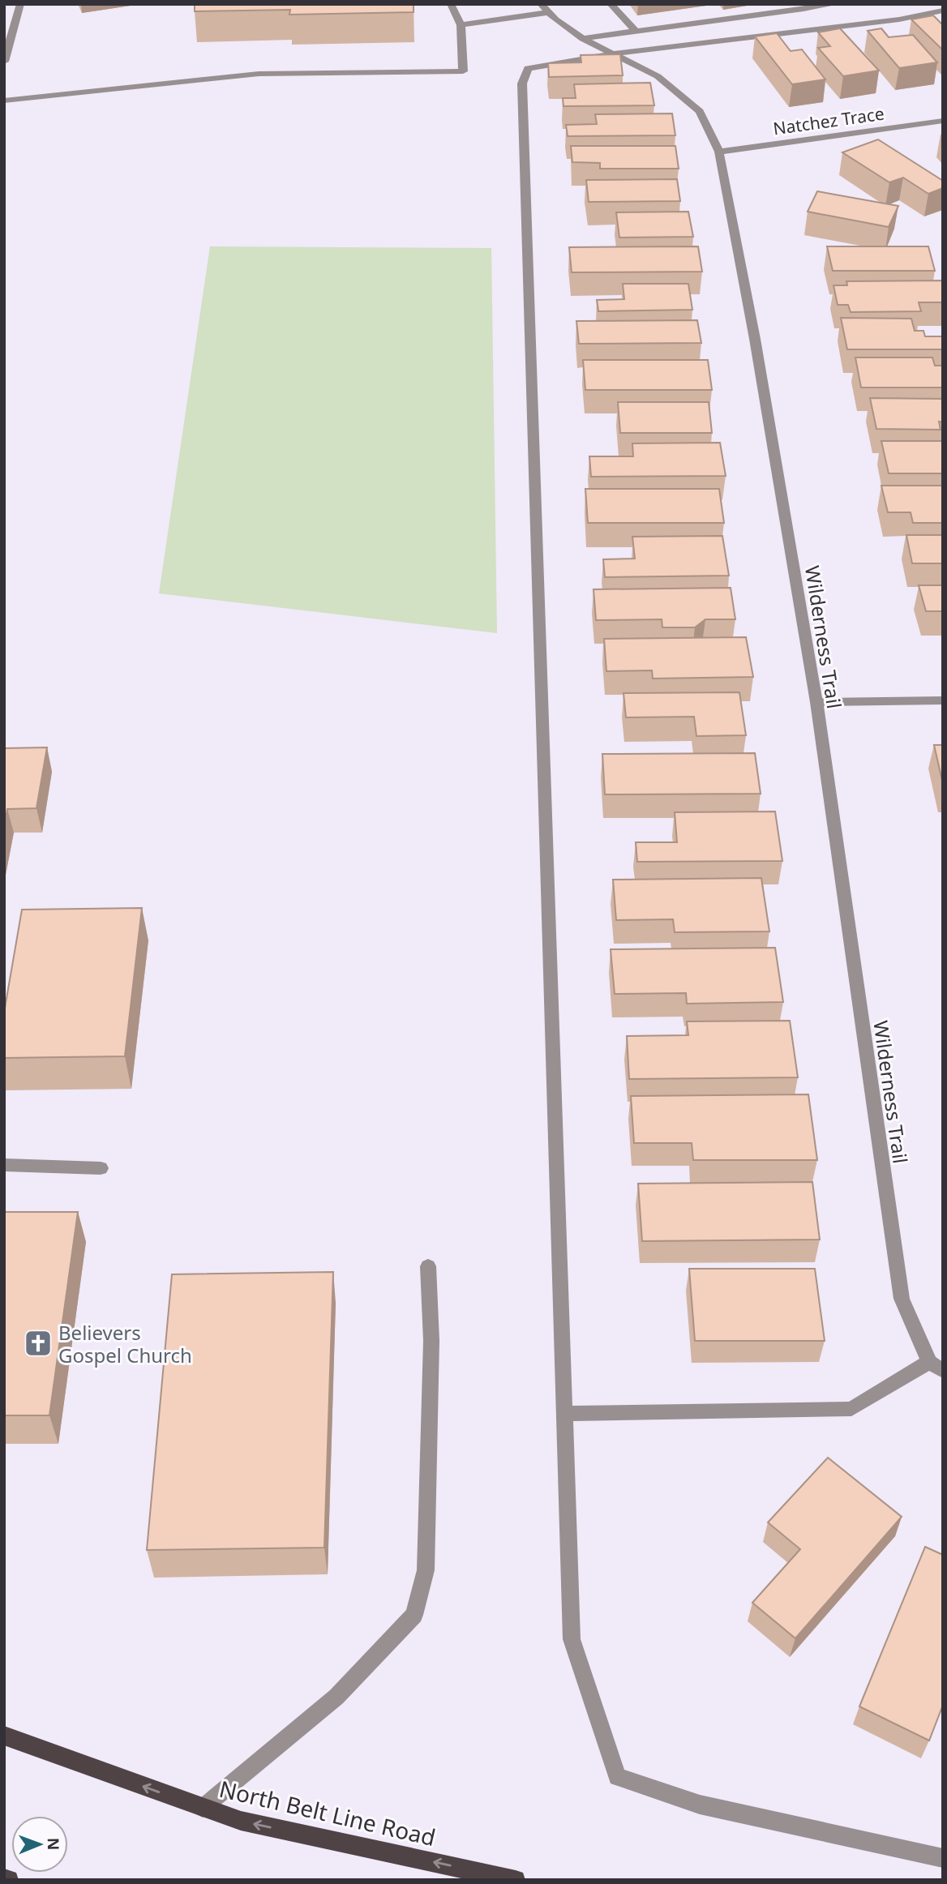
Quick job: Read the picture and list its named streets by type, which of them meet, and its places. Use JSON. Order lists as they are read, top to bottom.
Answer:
{
  "streets": {
    "main road": ["North Belt Line Road"],
    "street": ["Natchez Trace", "Wilderness Trail"]
  },
  "crossings": [
    ["Natchez Trace", "Wilderness Trail"]
  ],
  "one_way": ["North Belt Line Road"],
  "places": {
    "church": ["Believers Gospel Church"]
  },
  "north": "right"
}
